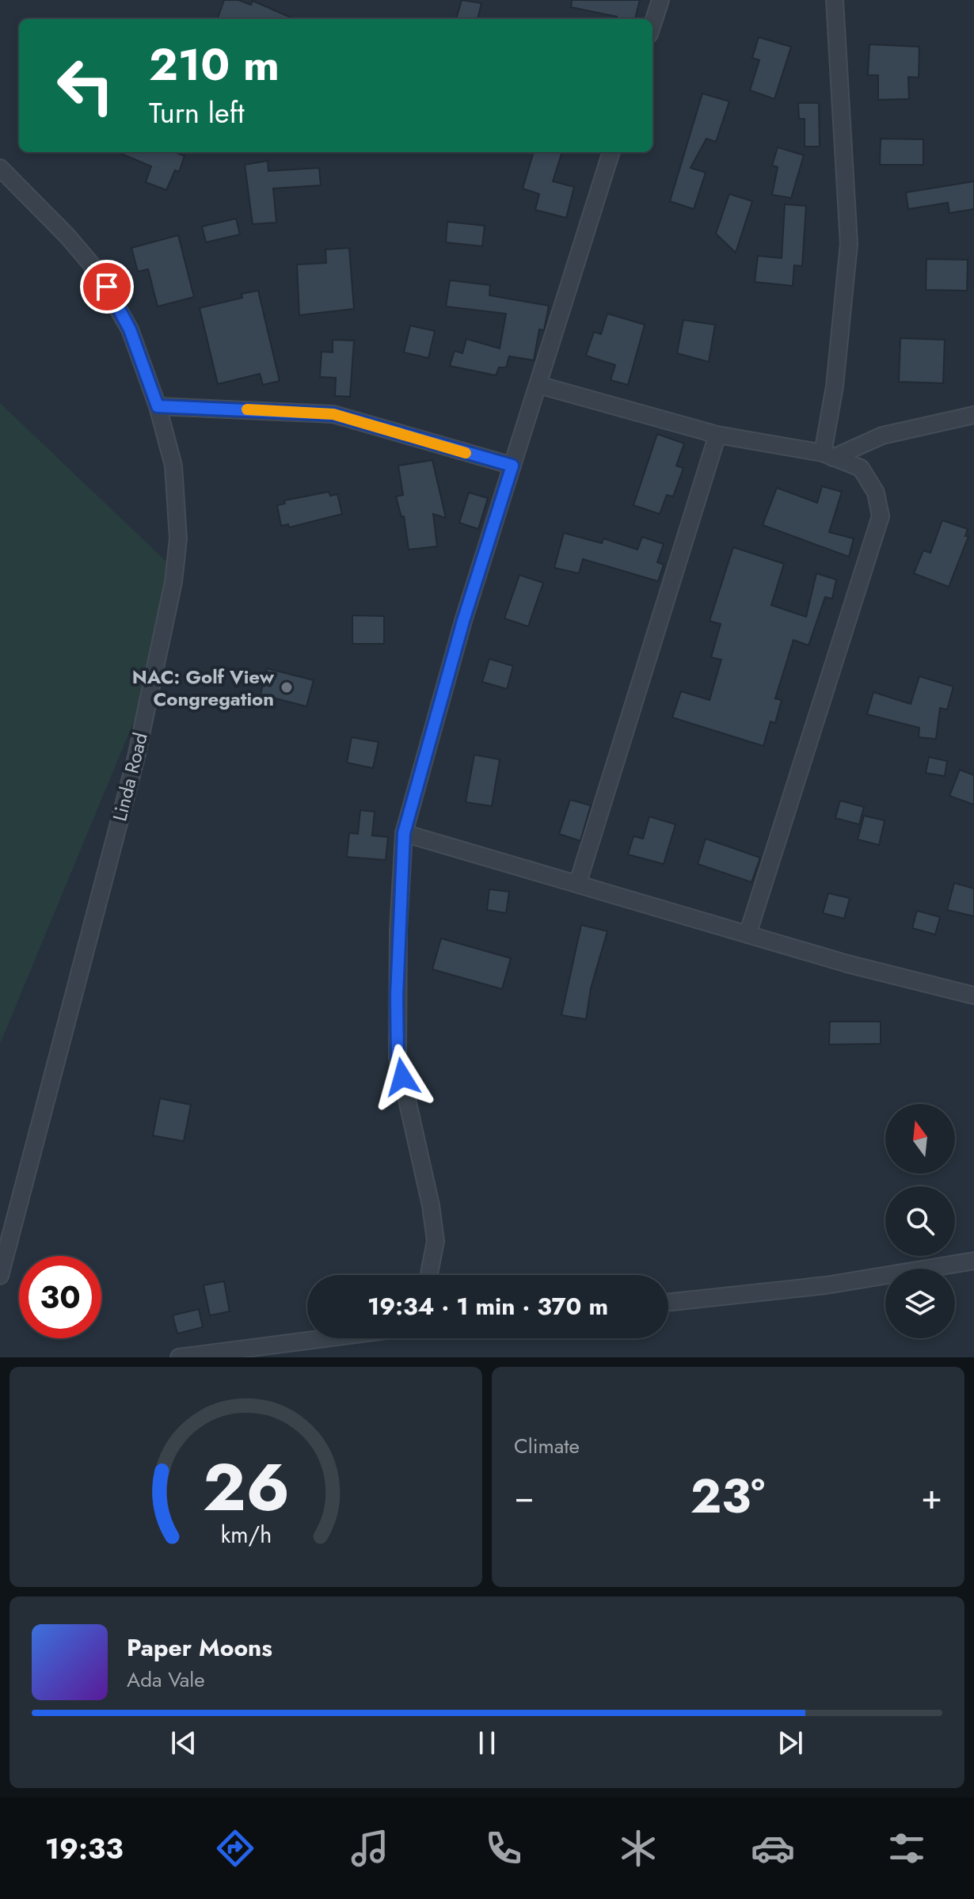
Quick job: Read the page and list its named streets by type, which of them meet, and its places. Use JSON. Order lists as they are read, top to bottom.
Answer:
{
  "streets": {
    "street": ["Linda Road"]
  },
  "places": ["NAC: Golf View Congregation"],
  "north": "top",
  "page": {
    "turn": ["210 m", "Turn left"],
    "limit": "30",
    "trip": "19:34 · 1 min · 370 m",
    "tile": "Climate",
    "heat": ["−", "23°", "+"],
    "song": ["Paper Moons", "Ada Vale"],
    "tabs": "19:33",
    "gauge": ["26", "km/h"]
  }
}
